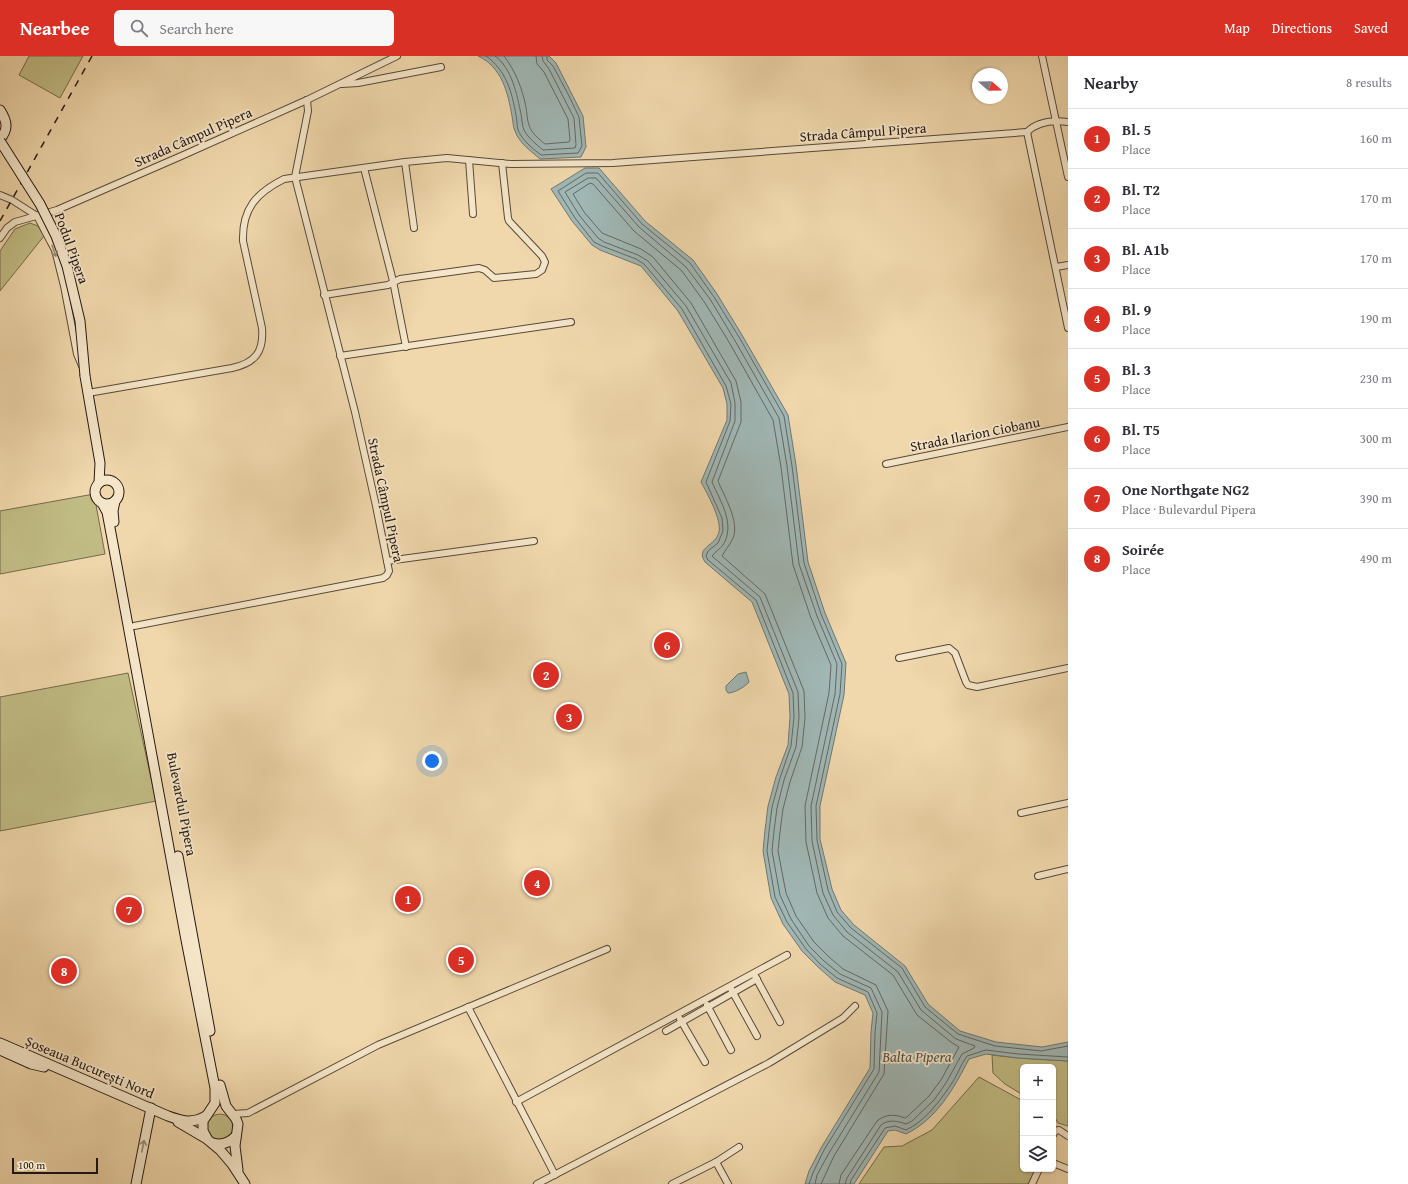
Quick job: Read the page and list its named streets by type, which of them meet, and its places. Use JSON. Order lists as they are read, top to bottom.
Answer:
{
  "streets": {
    "main road": ["Podul Pipera", "Bulevardul Pipera", "Șoseaua București Nord"],
    "street": ["Strada Câmpul Pipera", "Strada Ilarion Ciobanu"]
  },
  "crossings": [
    ["Strada Câmpul Pipera", "Bulevardul Pipera"],
    ["Bulevardul Pipera", "Șoseaua București Nord"]
  ],
  "water": ["Balta Pipera"],
  "scale_bar": "100 m",
  "north": "right",
  "page": {
    "header": "Nearbee",
    "search": "Search here",
    "nav": ["Map", "Directions", "Saved"],
    "heading": ["Nearby", "8 results"],
    "list": [
      {
        "mark": "1",
        "name": "Bl. 5",
        "note": "Place",
        "value": "160 m"
      },
      {
        "mark": "2",
        "name": "Bl. T2",
        "note": "Place",
        "value": "170 m"
      },
      {
        "mark": "3",
        "name": "Bl. A1b",
        "note": "Place",
        "value": "170 m"
      },
      {
        "mark": "4",
        "name": "Bl. 9",
        "note": "Place",
        "value": "190 m"
      },
      {
        "mark": "5",
        "name": "Bl. 3",
        "note": "Place",
        "value": "230 m"
      },
      {
        "mark": "6",
        "name": "Bl. T5",
        "note": "Place",
        "value": "300 m"
      },
      {
        "mark": "7",
        "name": "One Northgate NG2",
        "note": "Place · Bulevardul Pipera",
        "value": "390 m"
      },
      {
        "mark": "8",
        "name": "Soirée",
        "note": "Place",
        "value": "490 m"
      }
    ],
    "pins": [
      "6",
      "2",
      "3",
      "4",
      "1",
      "7",
      "5",
      "8"
    ],
    "map_buttons": ["+", "−"],
    "scale": "100 m"
  }
}
